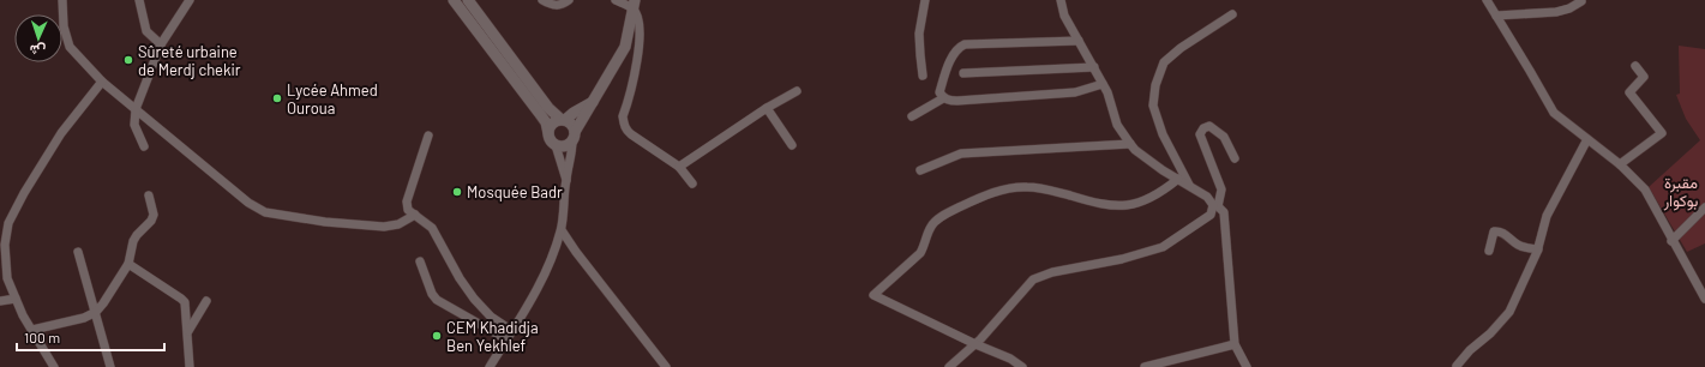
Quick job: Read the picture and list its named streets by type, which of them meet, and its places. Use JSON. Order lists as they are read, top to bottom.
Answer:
{
  "parks": ["مقبرة بوكوار"],
  "places": [
    "Sûreté urbaine de Merdj chekir",
    "Lycée Ahmed Ouroua",
    "Mosquée Badr",
    "CEM Khadidja Ben Yekhlef"
  ],
  "scale_bar": "100 m",
  "north": "bottom"
}
